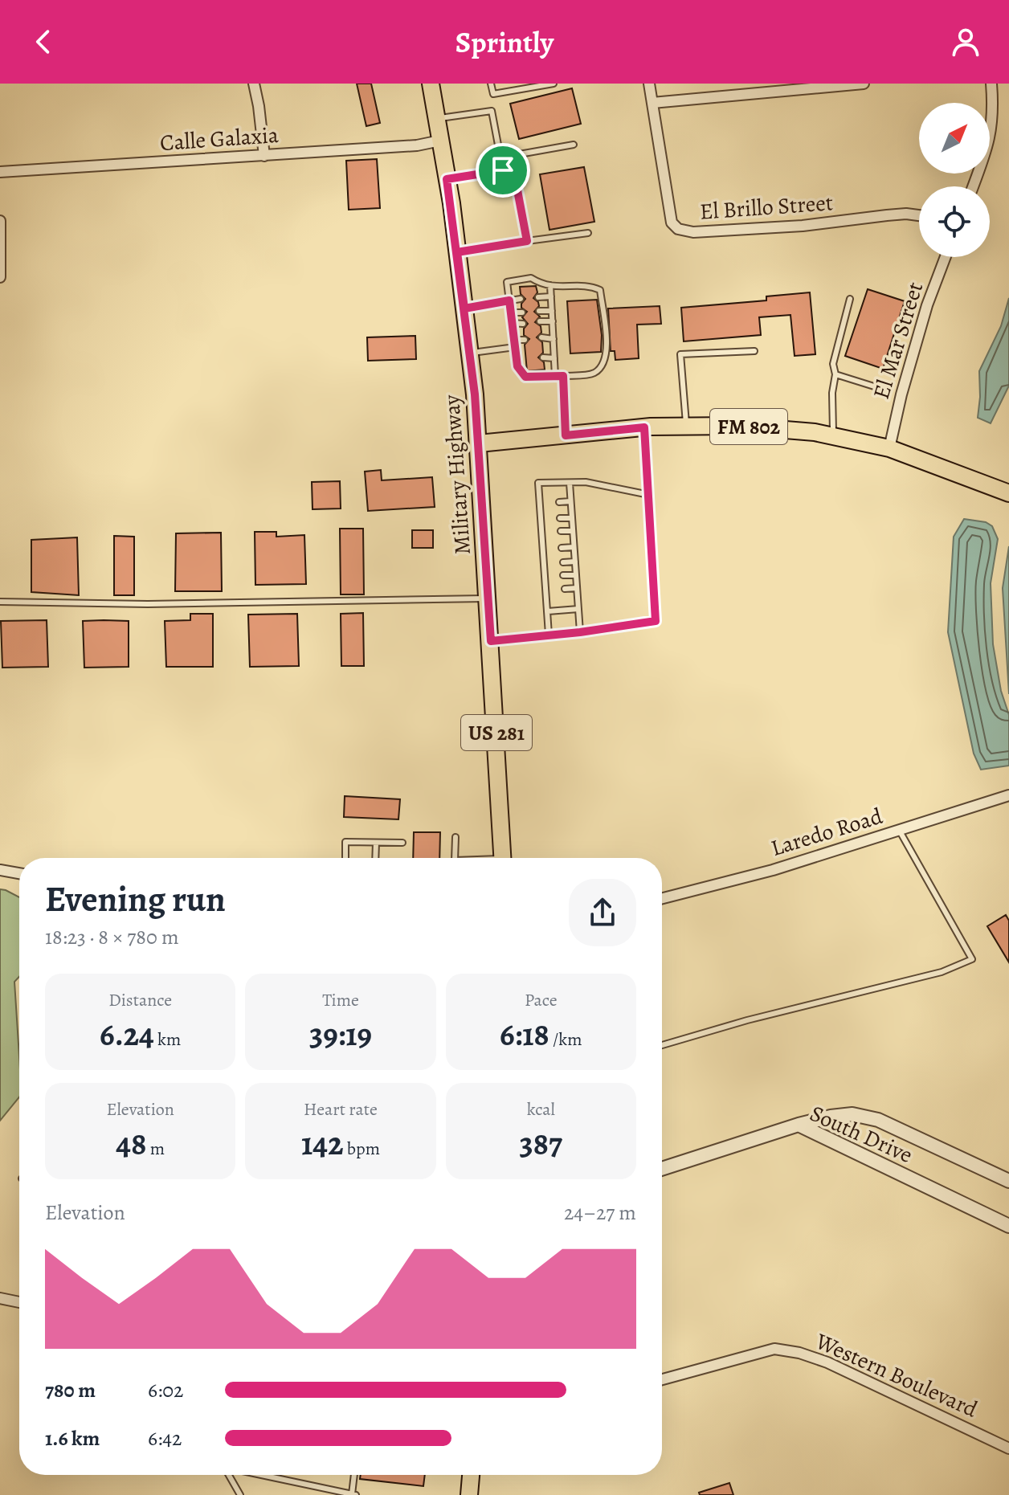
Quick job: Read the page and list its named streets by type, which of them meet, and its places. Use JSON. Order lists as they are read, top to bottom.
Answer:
{
  "streets": {
    "main road": ["FM 802", "Military Highway", "US 281"],
    "street": [
      "Calle Galaxia",
      "El Brillo Street",
      "El Mar Street",
      "Laredo Road",
      "South Drive",
      "Western Boulevard"
    ]
  },
  "crossings": [
    ["Calle Galaxia", "Military Highway"],
    ["El Mar Street", "FM 802"],
    ["FM 802", "Military Highway"]
  ],
  "north": "top right",
  "page": {
    "header": "Sprintly",
    "heading": ["Evening run", "18:23 · 8 × 780 m"],
    "stats": [
      ["Distance", "6.24 km"],
      ["Time", "39:19"],
      ["Pace", "6:18 /km"],
      ["Elevation", "48 m"],
      ["Heart rate", "142 bpm"],
      ["kcal", "387"]
    ],
    "chart": ["Elevation", "24–27 m"],
    "list": [
      {
        "name": "780 m",
        "note": "6:02"
      },
      {
        "name": "1.6 km",
        "note": "6:42"
      }
    ]
  }
}
